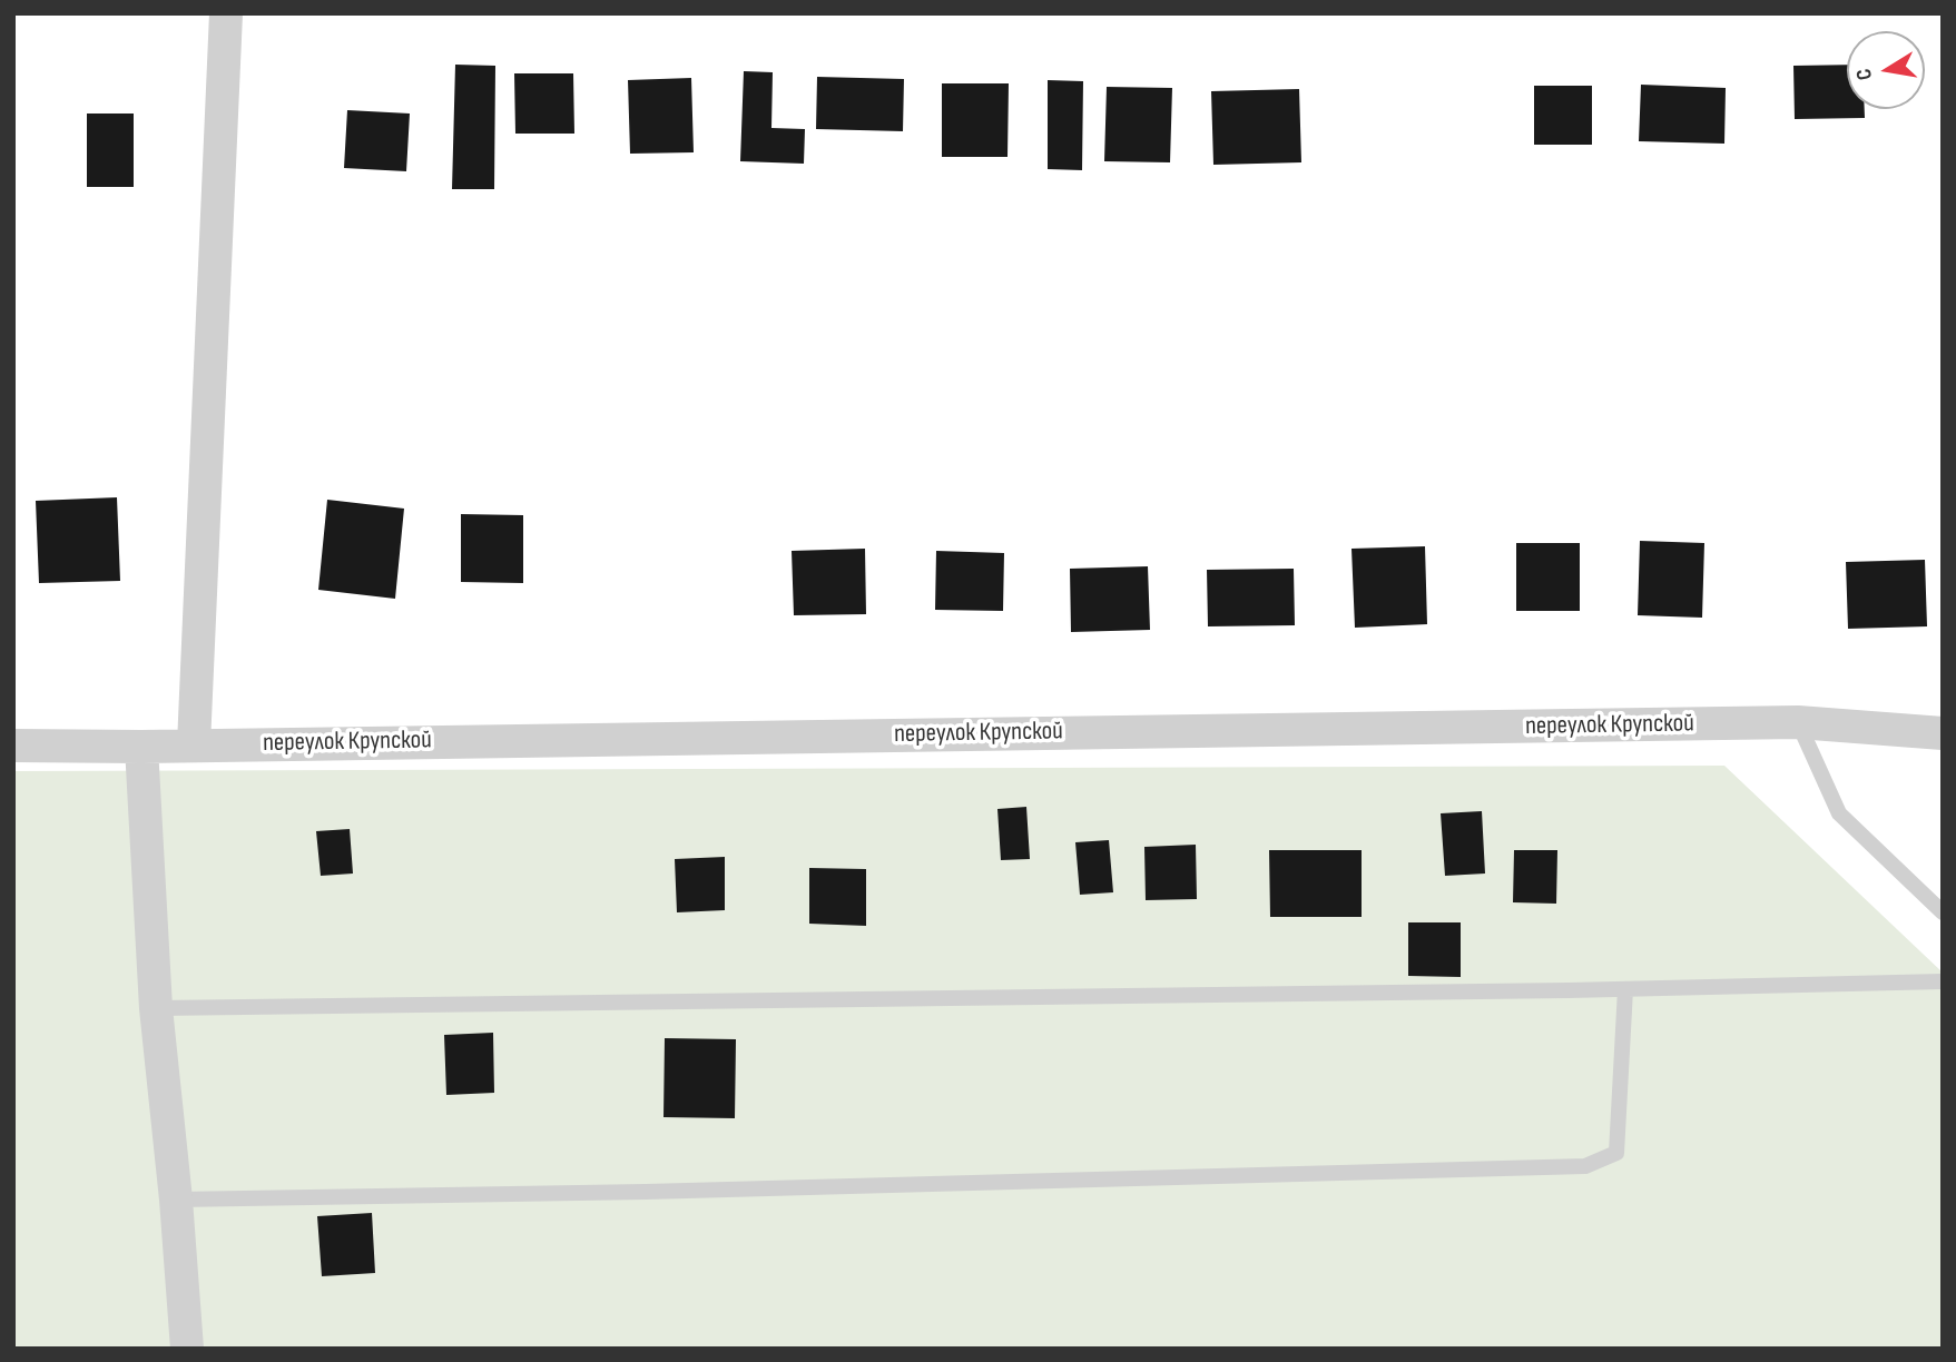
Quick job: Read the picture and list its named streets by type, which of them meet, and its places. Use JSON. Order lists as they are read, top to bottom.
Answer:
{
  "streets": {
    "street": ["переулок Крупской"]
  },
  "north": "left"
}
